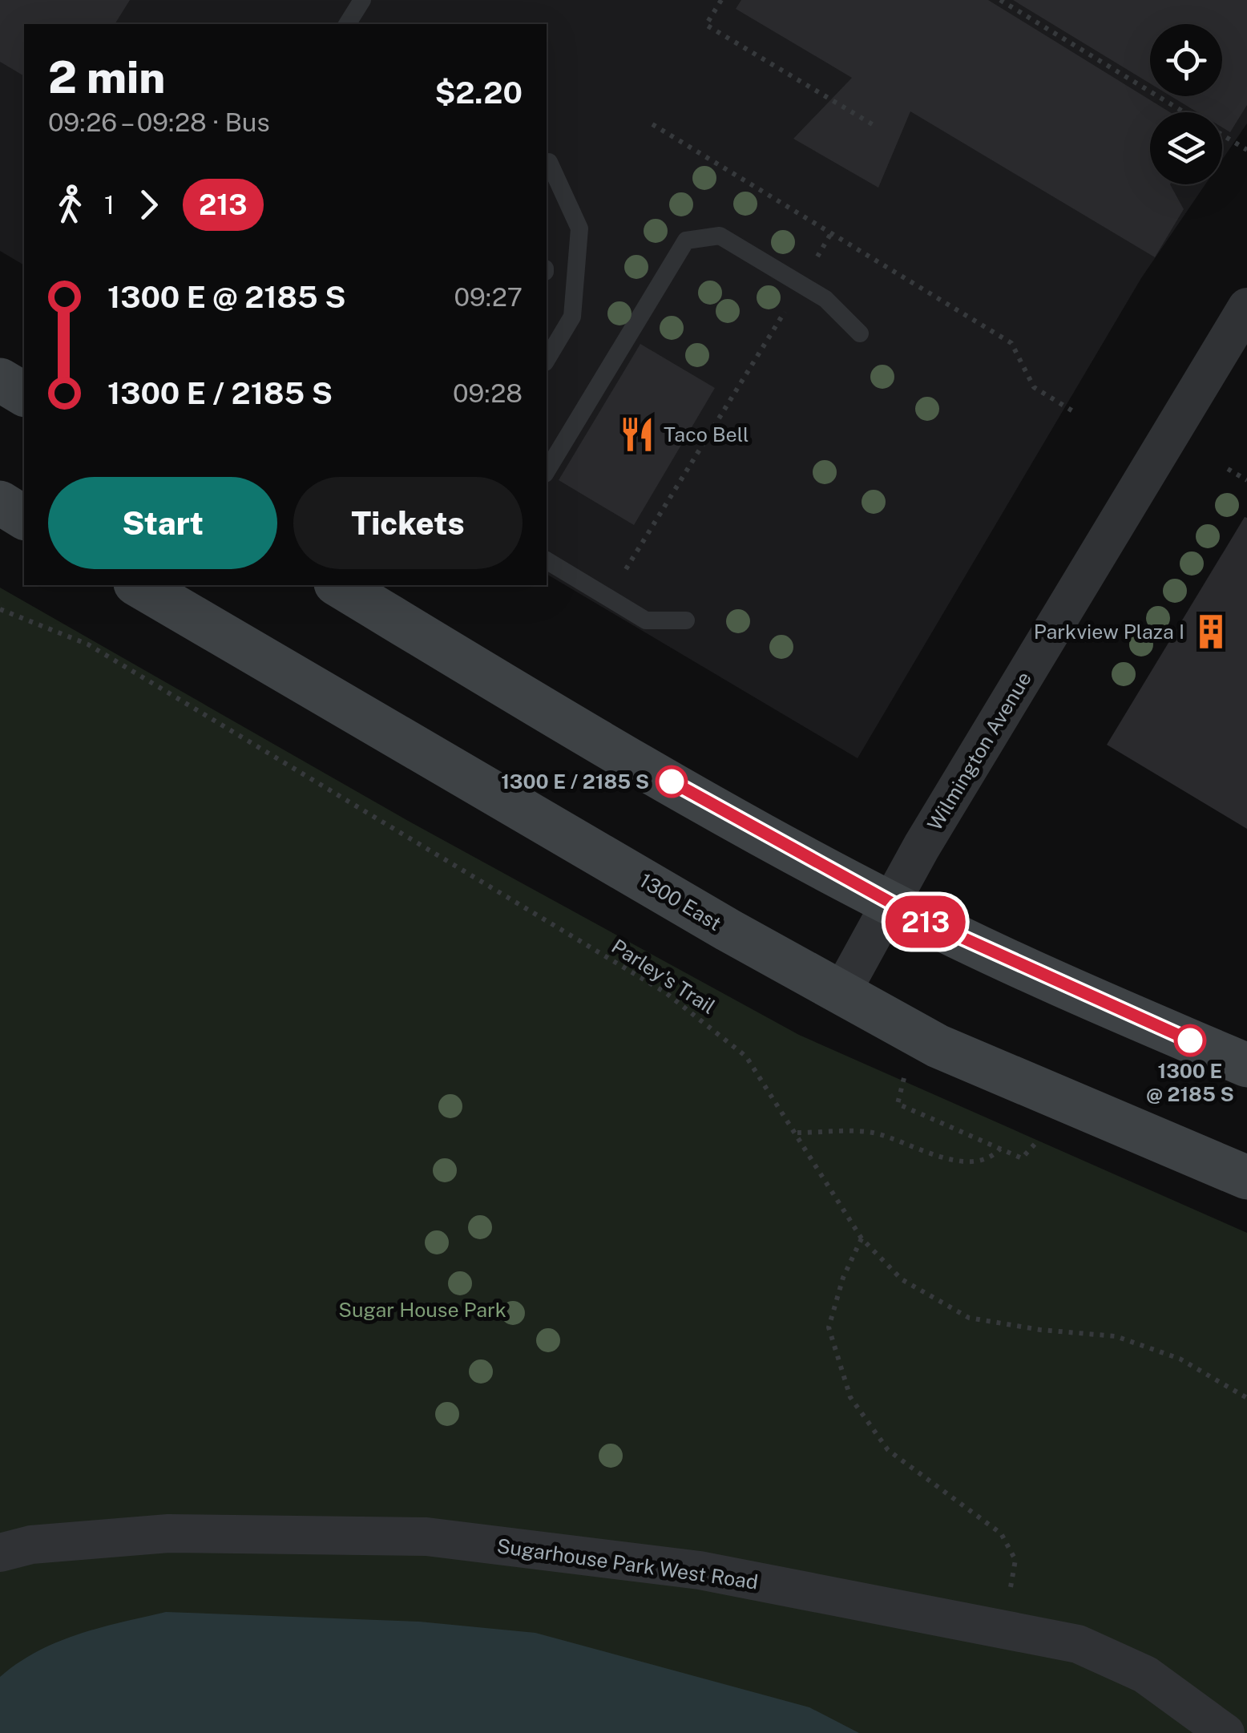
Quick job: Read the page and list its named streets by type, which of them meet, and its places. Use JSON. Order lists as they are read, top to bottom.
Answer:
{
  "streets": {
    "main road": ["1300 East"],
    "street": ["Wilmington Avenue", "Sugarhouse Park West Road"],
    "path": ["Parley's Trail"]
  },
  "crossings": [
    ["Wilmington Avenue", "1300 East"]
  ],
  "parks": ["Sugar House Park"],
  "places": {
    "restaurant": ["Taco Bell"],
    "building": ["Parkview Plaza I"],
    "other": ["1300 E / 2185 S", "1300 E @ 2185 S"]
  },
  "lines": ["bus line 213"],
  "page": {
    "on_map": "213",
    "heading": ["2 min", "09:26 – 09:28 · Bus", "$2.20"],
    "legs": ["1", "213"],
    "list": [
      {
        "name": "1300 E @ 2185 S",
        "value": "09:27"
      },
      {
        "name": "1300 E / 2185 S",
        "value": "09:28"
      }
    ],
    "buttons": ["Start", "Tickets"]
  }
}
